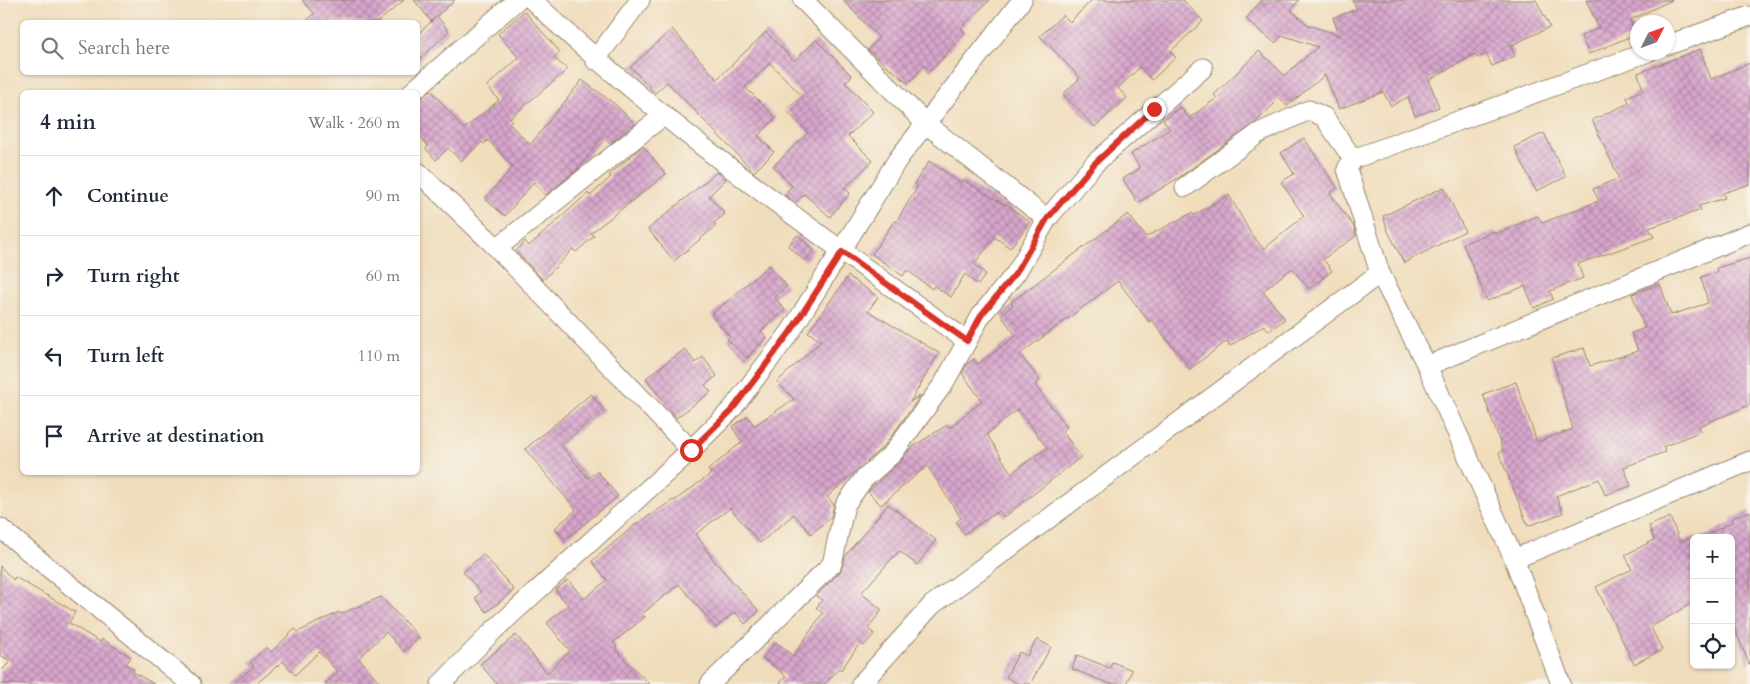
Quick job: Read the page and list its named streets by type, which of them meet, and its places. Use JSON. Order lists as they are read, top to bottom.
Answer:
{
  "north": "top right",
  "page": {
    "search": "Search here",
    "heading": ["4 min", "Walk · 260 m"],
    "list": [
      ["Continue", "90 m"],
      ["Turn right", "60 m"],
      ["Turn left", "110 m"],
      "Arrive at destination"
    ],
    "map_buttons": ["+", "−"]
  }
}
